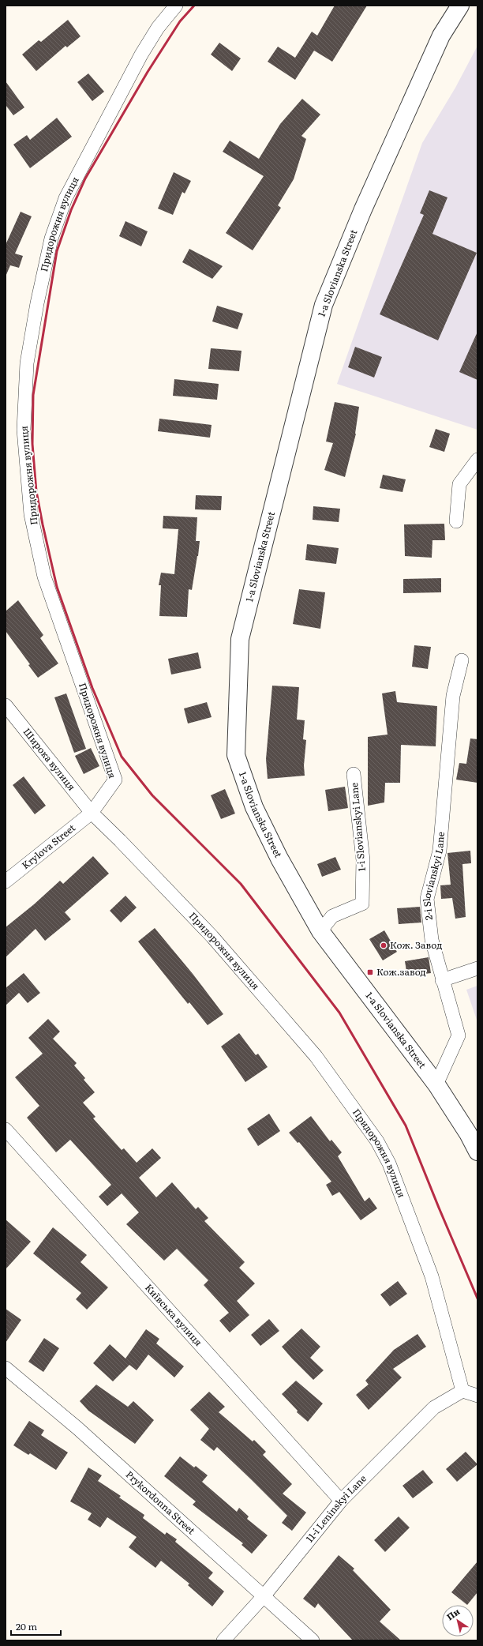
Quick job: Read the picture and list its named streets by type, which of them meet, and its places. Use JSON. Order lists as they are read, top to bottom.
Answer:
{
  "streets": {
    "street": [
      "Придорожня вулиця",
      "1-a Slovianska Street",
      "Широка вулиця",
      "1-i Slovianskyi Lane",
      "Krylova Street",
      "2-i Slovianskyi Lane",
      "Київська вулиця",
      "Prykordonna Street",
      "11-i Leninskyi Lane"
    ]
  },
  "crossings": [
    ["Придорожня вулиця", "Широка вулиця"],
    ["Придорожня вулиця", "Krylova Street"],
    ["Придорожня вулиця", "11-i Leninskyi Lane"],
    ["1-a Slovianska Street", "1-i Slovianskyi Lane"],
    ["1-a Slovianska Street", "2-i Slovianskyi Lane"],
    ["Широка вулиця", "Krylova Street"],
    ["Київська вулиця", "11-i Leninskyi Lane"],
    ["Prykordonna Street", "11-i Leninskyi Lane"]
  ],
  "places": {
    "other": ["Кож. Завод"],
    "transit": ["Кож.завод"]
  },
  "scale_bar": "20 m",
  "north": "top left"
}
